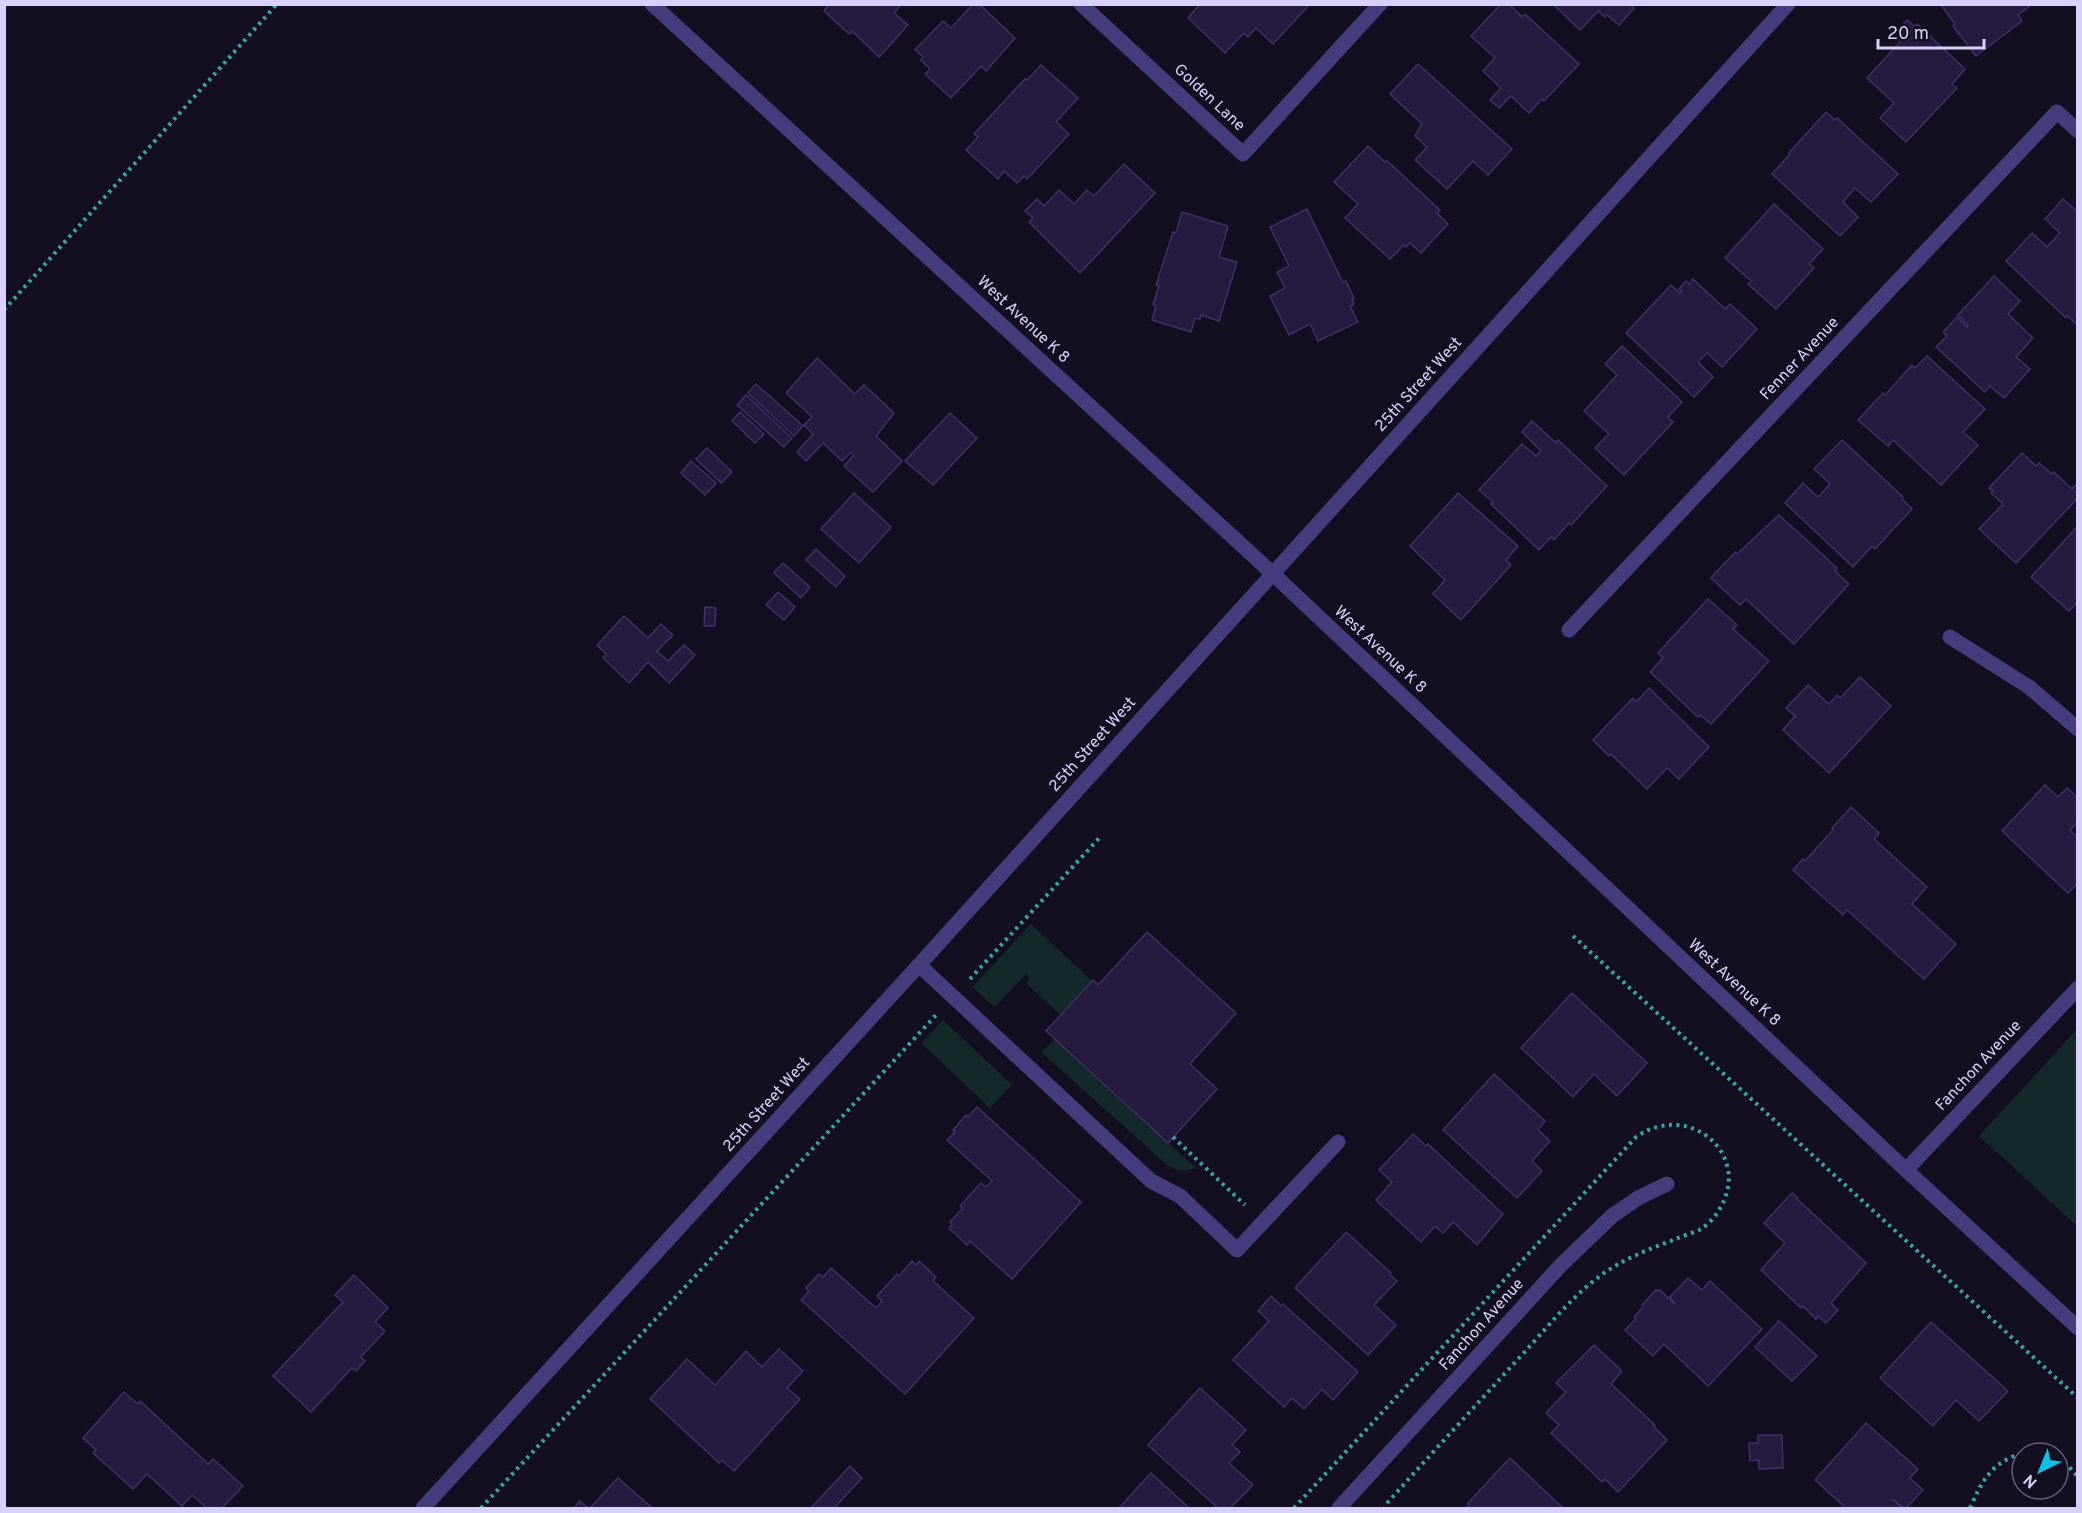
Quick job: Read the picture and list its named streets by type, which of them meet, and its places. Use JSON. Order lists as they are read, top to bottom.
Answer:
{
  "streets": {
    "street": [
      "Golden Lane",
      "West Avenue K 8",
      "Fenner Avenue",
      "25th Street West",
      "Fanchon Avenue"
    ]
  },
  "crossings": [
    ["West Avenue K 8", "25th Street West"],
    ["West Avenue K 8", "Fanchon Avenue"]
  ],
  "scale_bar": "20 m",
  "north": "bottom left"
}
